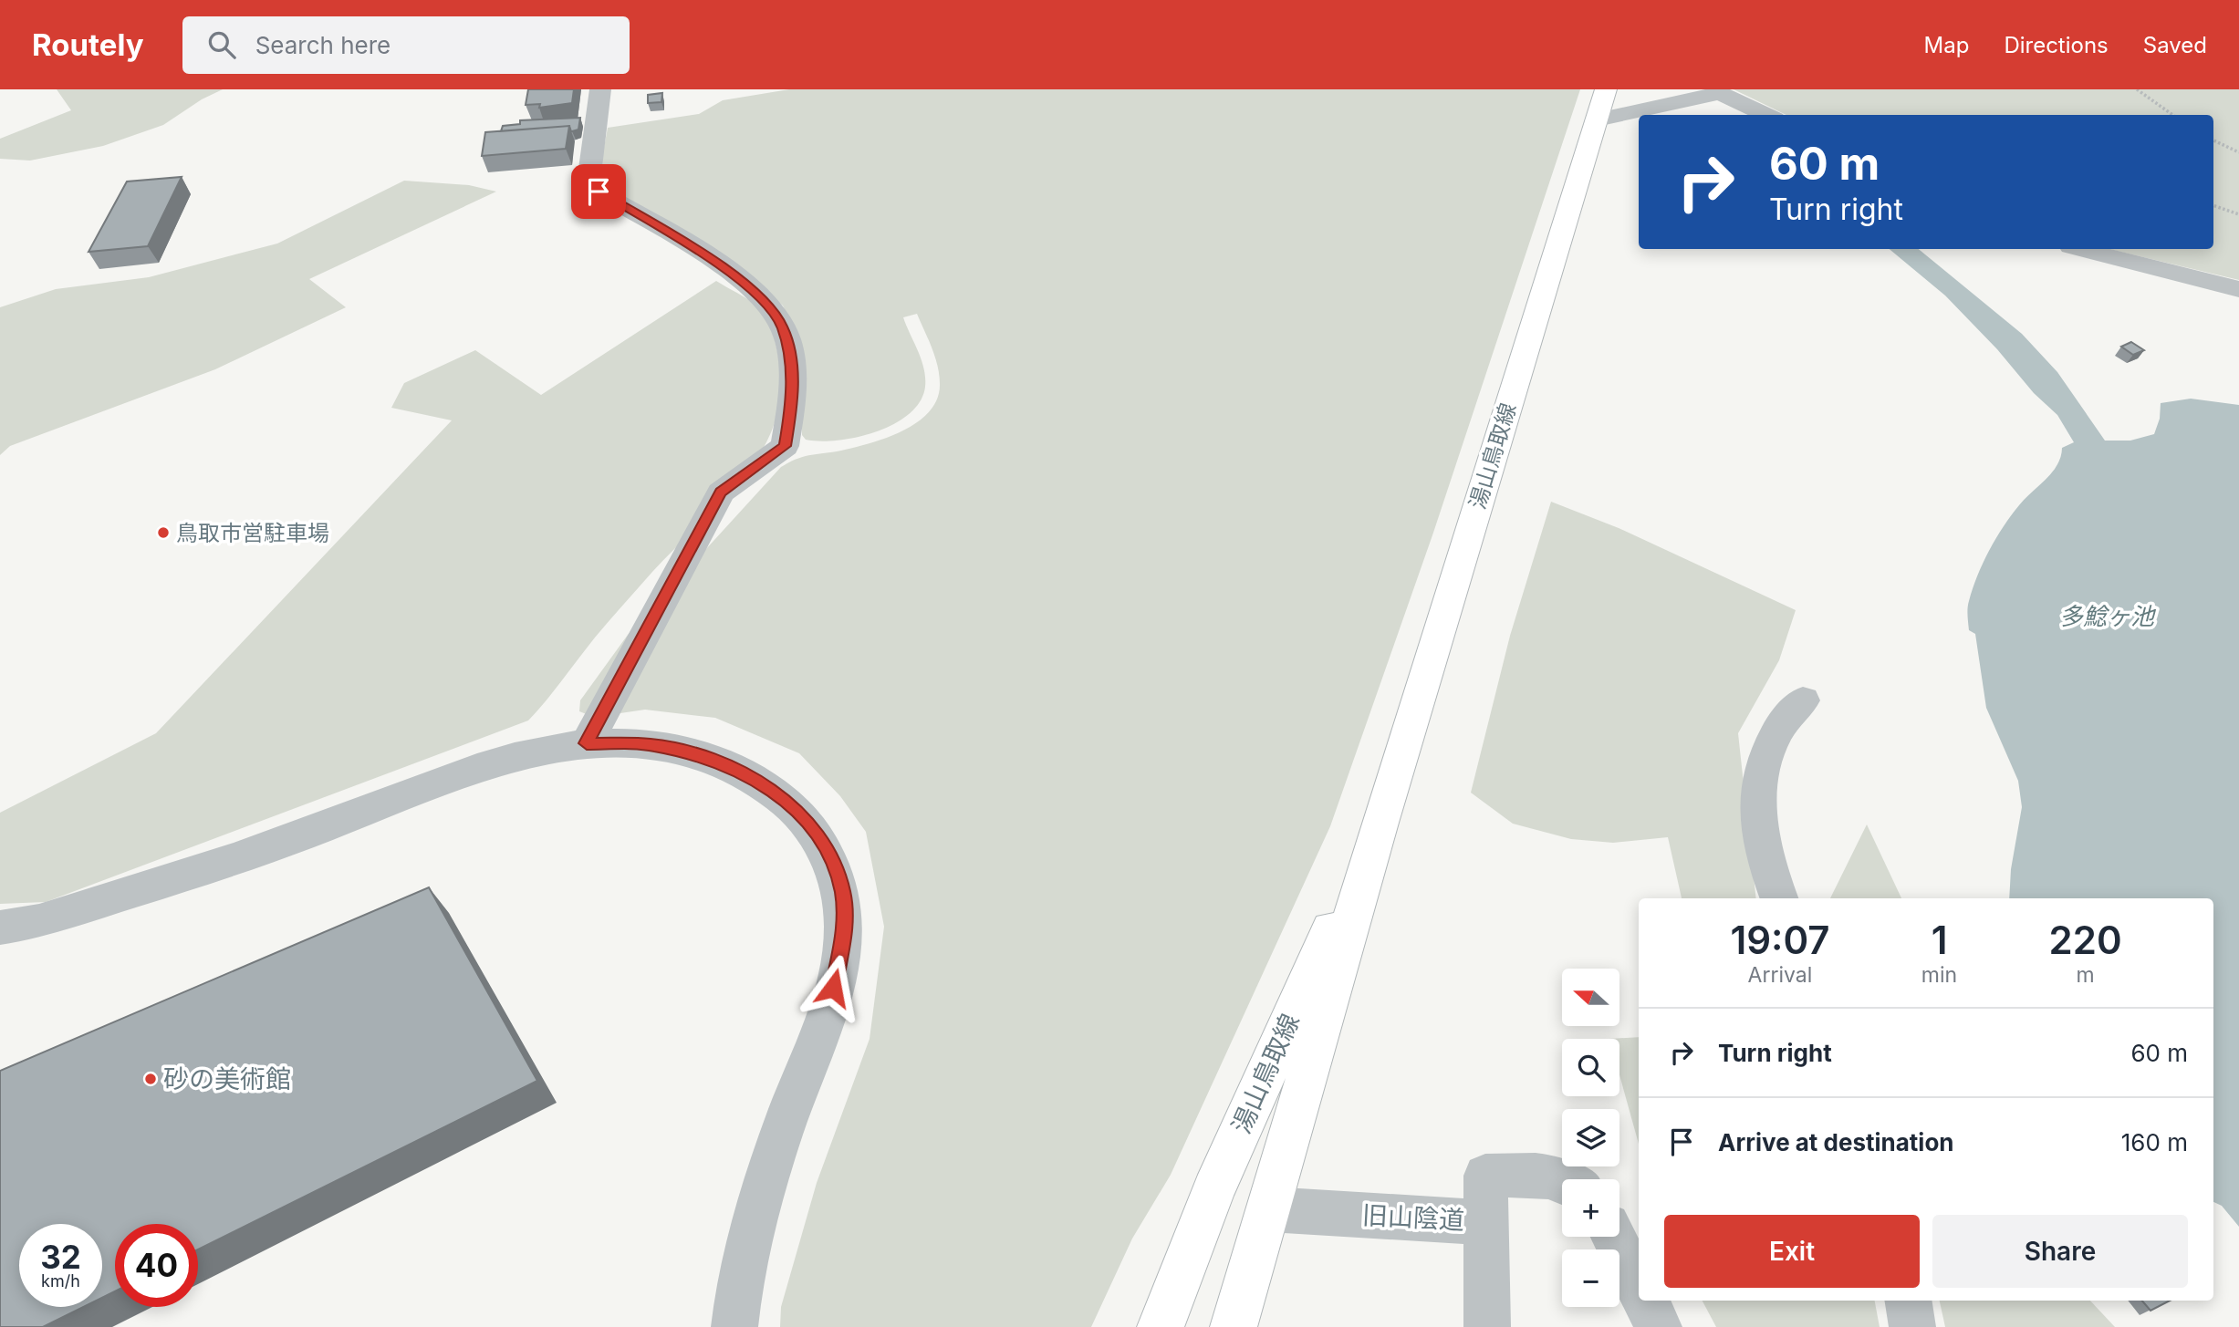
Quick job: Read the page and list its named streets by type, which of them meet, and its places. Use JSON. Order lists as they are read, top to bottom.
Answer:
{
  "streets": {
    "main road": ["湯山鳥取線"],
    "street": ["旧山陰道"]
  },
  "crossings": [
    ["湯山鳥取線", "旧山陰道"]
  ],
  "water": ["多鯰ヶ池"],
  "places": ["鳥取市営駐車場", "砂の美術館"],
  "north": "left",
  "page": {
    "header": "Routely",
    "search": "Search here",
    "nav": ["Map", "Directions", "Saved"],
    "turn": ["60 m", "Turn right"],
    "eta": [
      "19:07",
      "Arrival",
      "1",
      "min",
      "220",
      "m"
    ],
    "map_buttons": ["+", "−"],
    "list": [
      {
        "name": "Turn right",
        "value": "60 m"
      },
      {
        "name": "Arrive at destination",
        "value": "160 m"
      }
    ],
    "buttons": ["Exit", "Share"],
    "speed": "32 km/h",
    "limit": "40"
  }
}
